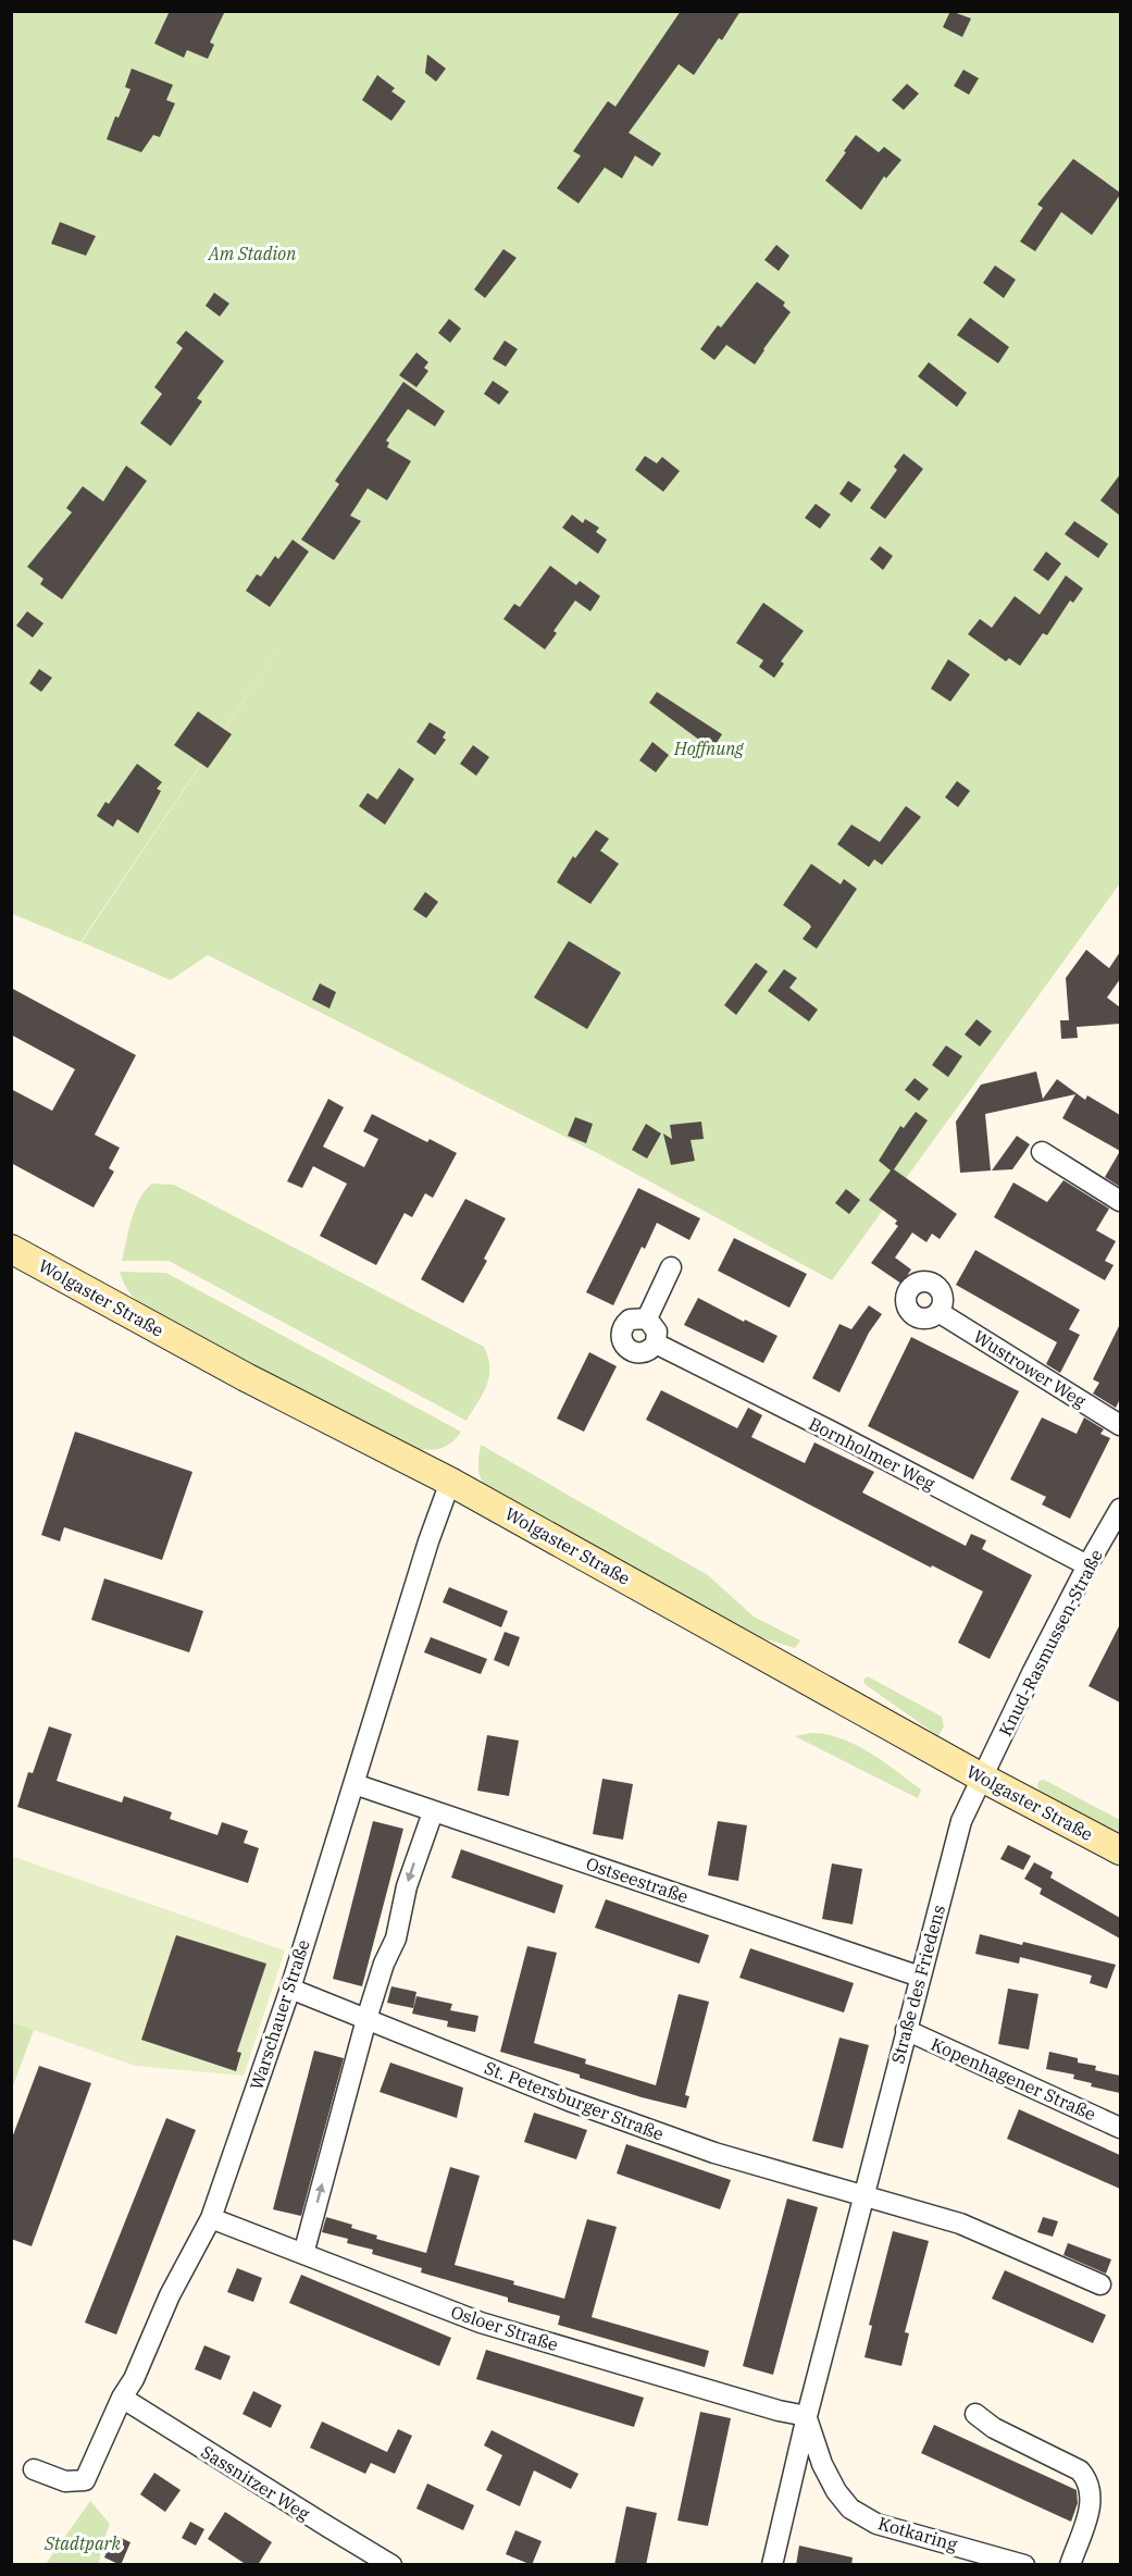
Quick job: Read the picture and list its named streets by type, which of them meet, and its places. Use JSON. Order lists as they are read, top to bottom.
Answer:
{
  "streets": {
    "main road": ["Wolgaster Straße"],
    "street": [
      "Wustrower Weg",
      "Bornholmer Weg",
      "Knud-Rasmussen-Straße",
      "Ostseestraße",
      "Straße des Friedens",
      "Warschauer Straße",
      "Kopenhagener Straße",
      "St. Petersburger Straße",
      "Osloer Straße",
      "Sassnitzer Weg",
      "Kotkaring"
    ]
  },
  "crossings": [
    ["Wolgaster Straße", "Knud-Rasmussen-Straße"],
    ["Wolgaster Straße", "Straße des Friedens"],
    ["Wolgaster Straße", "Warschauer Straße"],
    ["Bornholmer Weg", "Knud-Rasmussen-Straße"],
    ["Knud-Rasmussen-Straße", "Straße des Friedens"],
    ["Ostseestraße", "Straße des Friedens"],
    ["Ostseestraße", "Warschauer Straße"],
    ["Straße des Friedens", "Kopenhagener Straße"],
    ["Straße des Friedens", "St. Petersburger Straße"],
    ["Straße des Friedens", "Osloer Straße"],
    ["Straße des Friedens", "Kotkaring"],
    ["Warschauer Straße", "St. Petersburger Straße"],
    ["Warschauer Straße", "Osloer Straße"],
    ["Warschauer Straße", "Sassnitzer Weg"],
    ["Osloer Straße", "Kotkaring"]
  ],
  "parks": ["Am Stadion", "Hoffnung", "Stadtpark"]
}
